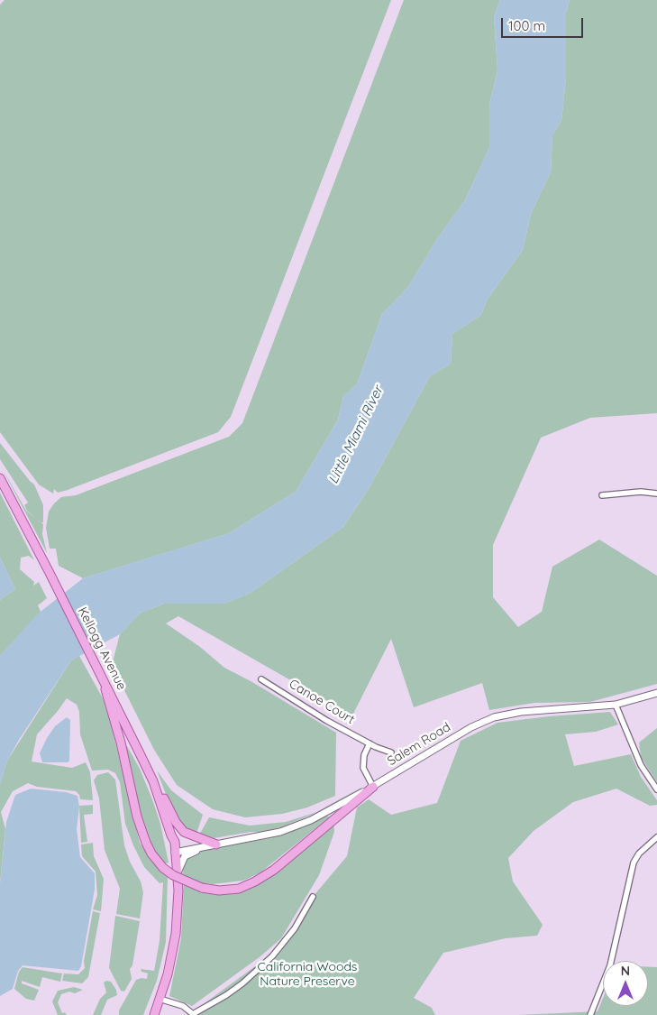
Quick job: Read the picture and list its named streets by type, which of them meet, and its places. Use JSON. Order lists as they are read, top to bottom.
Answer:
{
  "streets": {
    "main road": ["Kellogg Avenue"],
    "street": ["Canoe Court", "Salem Road"]
  },
  "crossings": [
    ["Kellogg Avenue", "Salem Road"]
  ],
  "water": ["Little Miami River"],
  "parks": ["California Woods Nature Preserve"],
  "scale_bar": "100 m",
  "north": "top"
}
